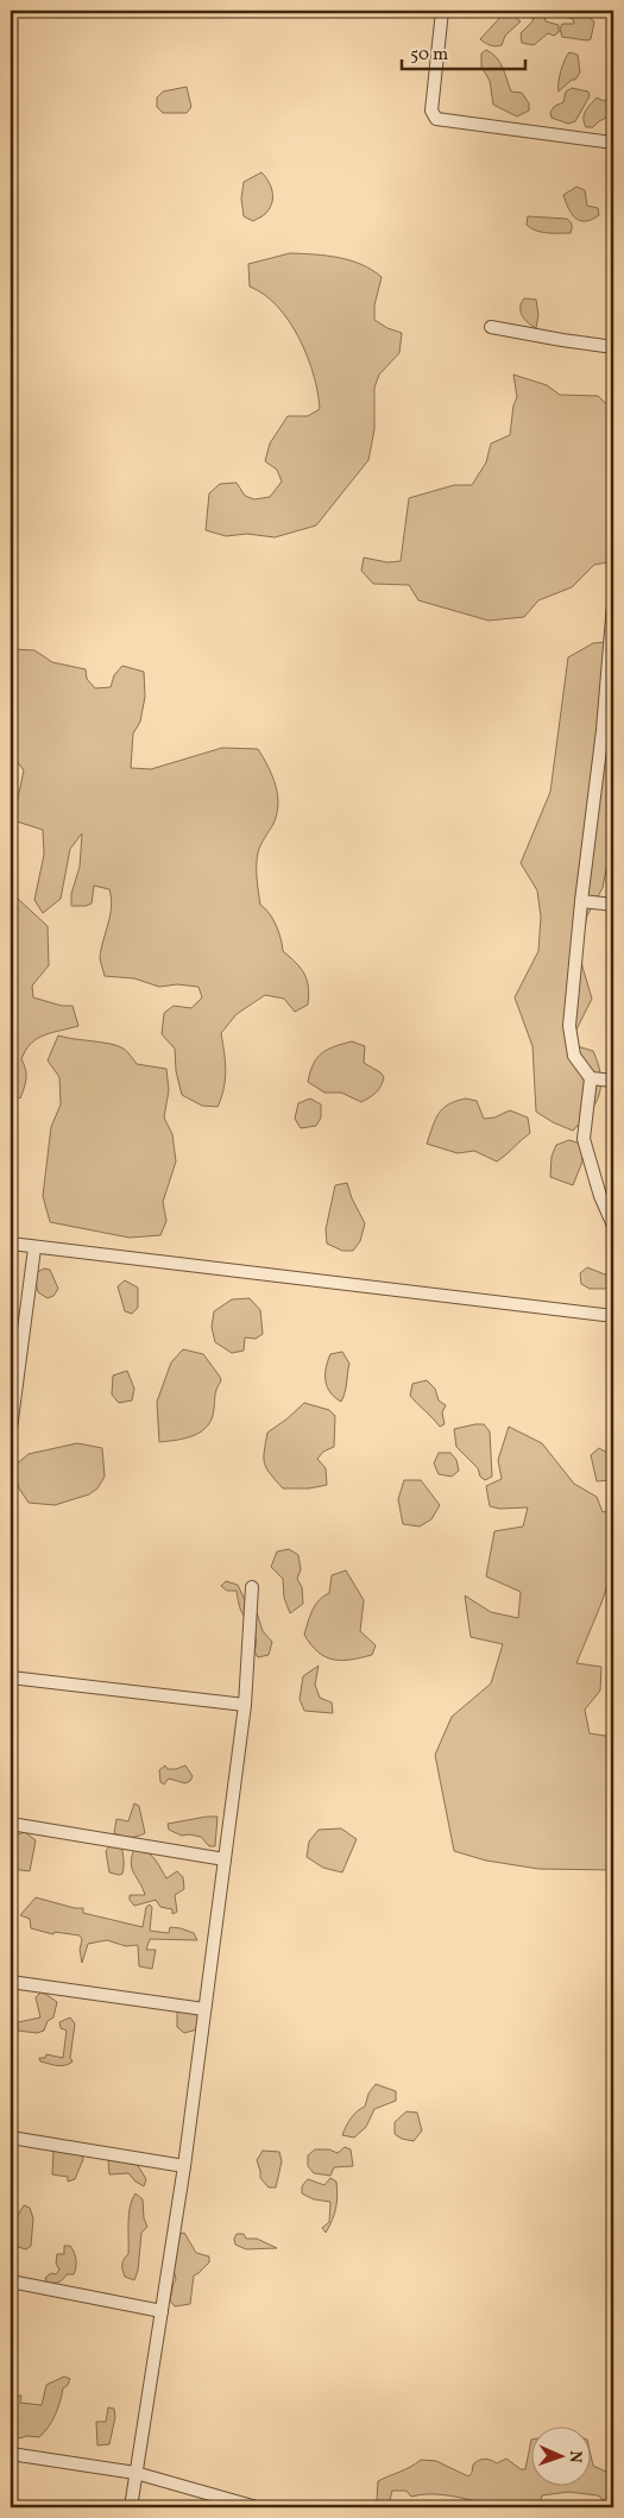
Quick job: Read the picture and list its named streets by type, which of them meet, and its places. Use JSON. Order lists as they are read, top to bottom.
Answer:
{
  "scale_bar": "50 m",
  "north": "right"
}
